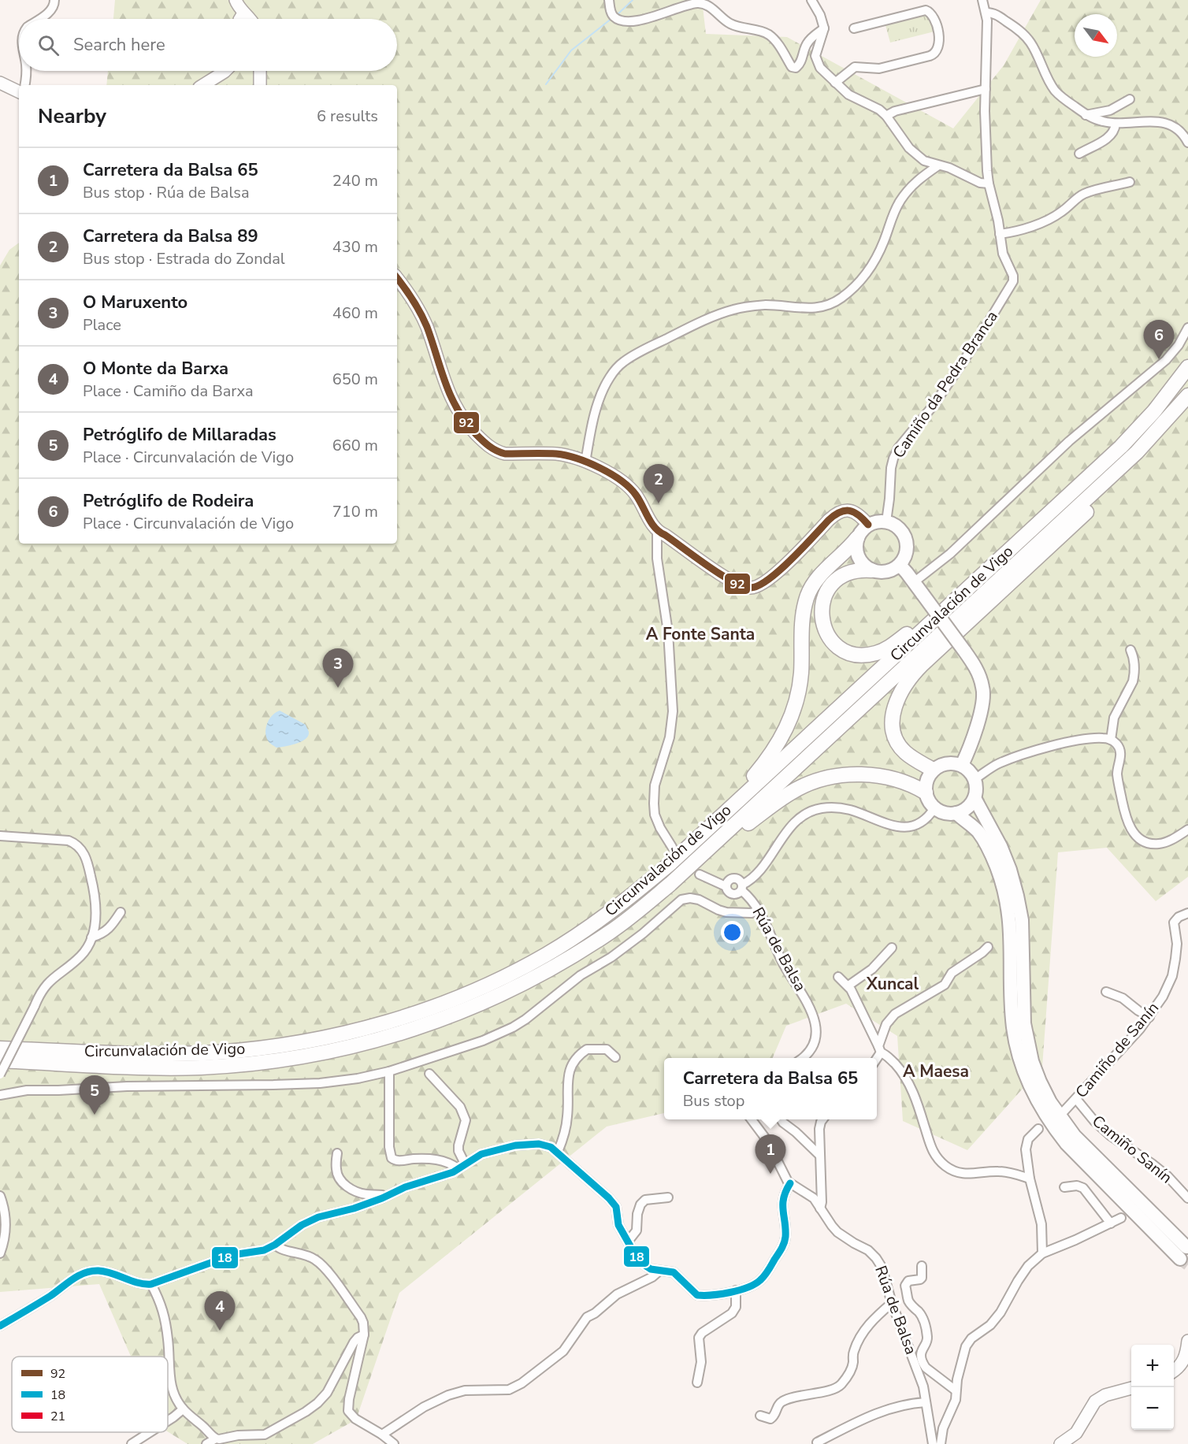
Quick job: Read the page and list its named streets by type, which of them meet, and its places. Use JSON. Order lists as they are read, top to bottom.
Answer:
{
  "streets": {
    "highway": ["Circunvalación de Vigo"],
    "street": [
      "Camiño da Pedra Branca",
      "Rúa de Balsa",
      "Camiño de Sanín",
      "Camiño Sanín"
    ]
  },
  "crossings": [
    ["Camiño de Sanín", "Camiño Sanín"]
  ],
  "districts": ["A Fonte Santa", "Xuncal", "A Maesa"],
  "lines": ["transit line 92", "transit line 18"],
  "legend": ["92", "18", "21"],
  "north": "bottom right",
  "page": {
    "search": "Search here",
    "heading": ["Nearby", "6 results"],
    "list": [
      {
        "mark": "1",
        "name": "Carretera da Balsa 65",
        "note": "Bus stop · Rúa de Balsa",
        "value": "240 m"
      },
      {
        "mark": "2",
        "name": "Carretera da Balsa 89",
        "note": "Bus stop · Estrada do Zondal",
        "value": "430 m"
      },
      {
        "mark": "3",
        "name": "O Maruxento",
        "note": "Place",
        "value": "460 m"
      },
      {
        "mark": "4",
        "name": "O Monte da Barxa",
        "note": "Place · Camiño da Barxa",
        "value": "650 m"
      },
      {
        "mark": "5",
        "name": "Petróglifo de Millaradas",
        "note": "Place · Circunvalación de Vigo",
        "value": "660 m"
      },
      {
        "mark": "6",
        "name": "Petróglifo de Rodeira",
        "note": "Place · Circunvalación de Vigo",
        "value": "710 m"
      }
    ],
    "pins": [
      "6",
      "2",
      "3",
      "5",
      "1",
      "4"
    ],
    "popup": ["Carretera da Balsa 65", "Bus stop"],
    "map_buttons": ["+", "−"]
  }
}
